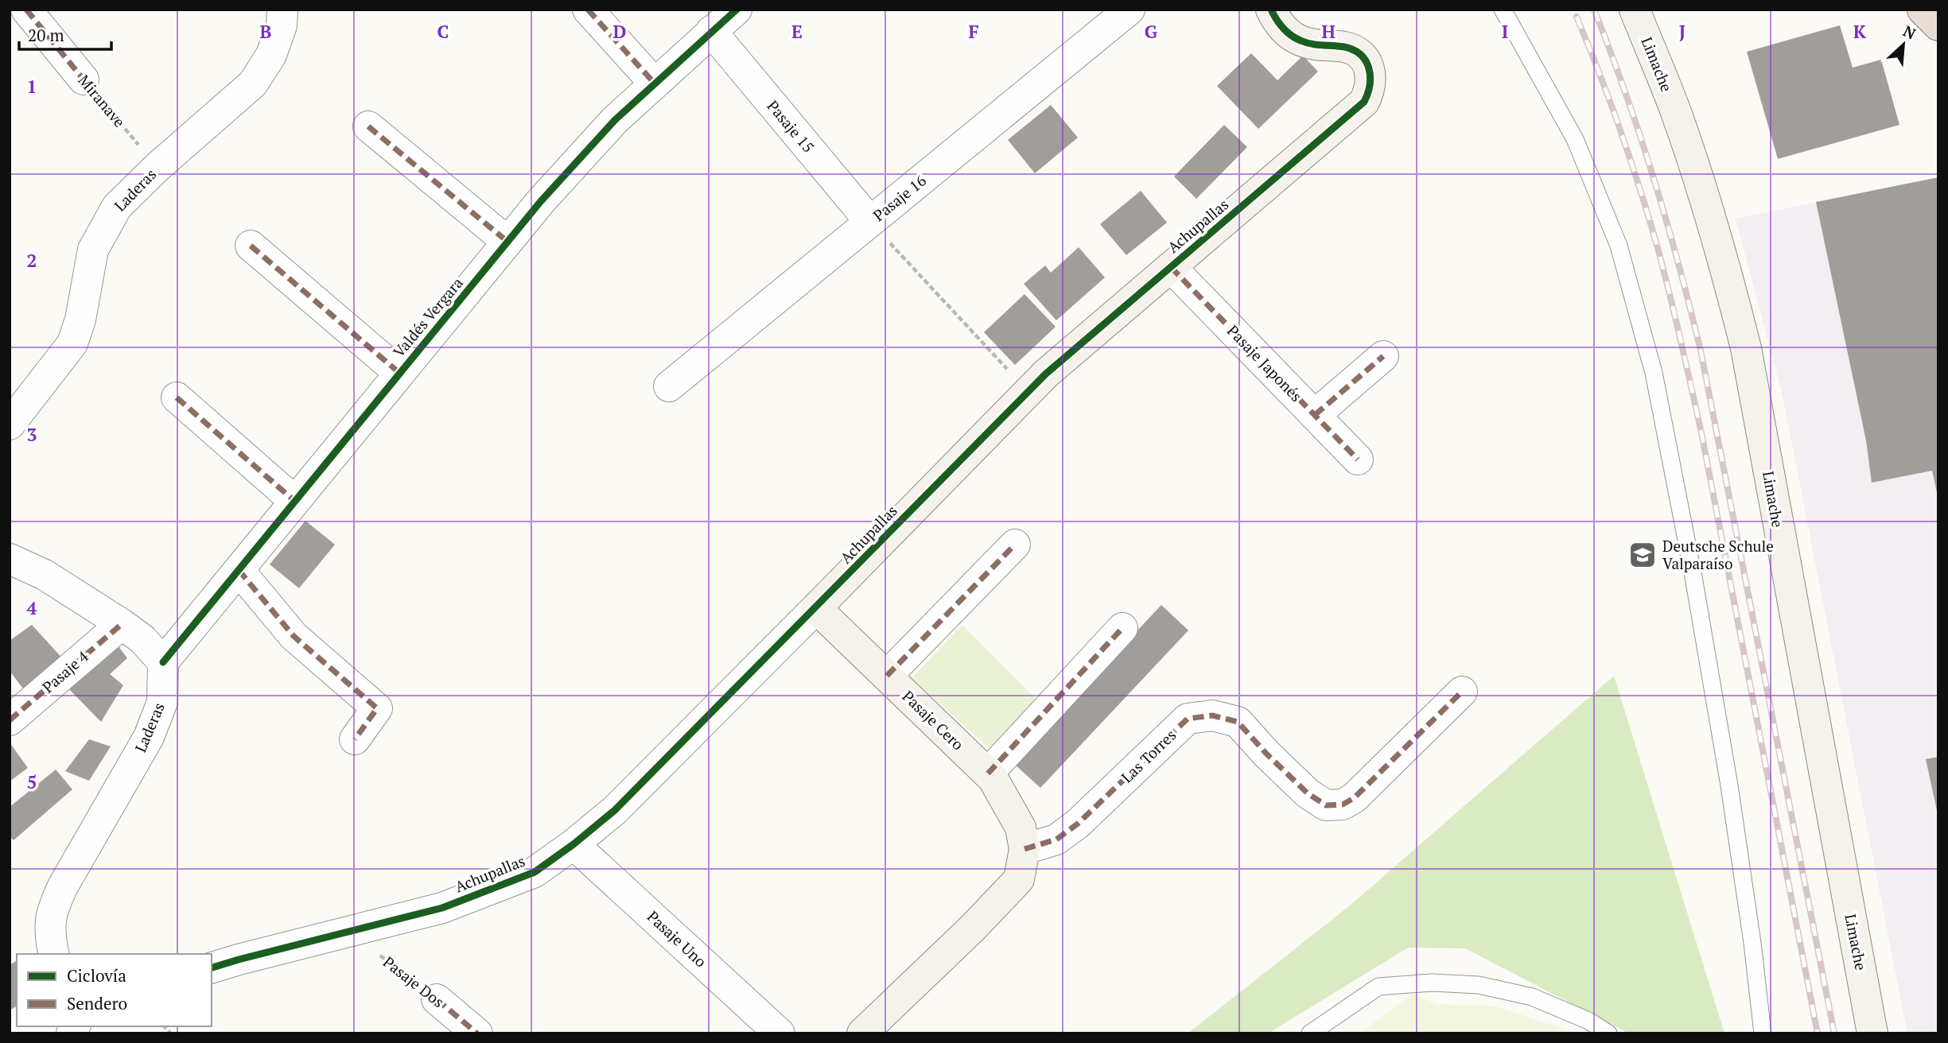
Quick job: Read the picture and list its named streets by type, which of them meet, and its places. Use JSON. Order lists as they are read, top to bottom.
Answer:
{
  "streets": {
    "street": [
      "Limache",
      "Miranave",
      "Pasaje 15",
      "Laderas",
      "Pasaje 16",
      "Achupallas",
      "Valdés Vergara",
      "Pasaje Japonés",
      "Pasaje 4",
      "Pasaje Cero",
      "Las Torres",
      "Pasaje Uno",
      "Pasaje Dos"
    ]
  },
  "crossings": [
    ["Miranave", "Laderas"],
    ["Pasaje 15", "Pasaje 16"],
    ["Pasaje 15", "Valdés Vergara"],
    ["Laderas", "Valdés Vergara"],
    ["Achupallas", "Pasaje Japonés"],
    ["Achupallas", "Pasaje Cero"],
    ["Achupallas", "Pasaje Uno"],
    ["Achupallas", "Pasaje Dos"],
    ["Pasaje Cero", "Las Torres"]
  ],
  "places": {
    "school or university": ["Deutsche Schule Valparaíso"]
  },
  "legend": ["Ciclovía", "Sendero"],
  "scale_bar": "20 m",
  "north": "top right",
  "grid": {
    "columns": [
      "B",
      "C",
      "D",
      "E",
      "F",
      "G",
      "H",
      "I",
      "J",
      "K"
    ],
    "rows": [
      "1",
      "2",
      "3",
      "4",
      "5"
    ]
  }
}
